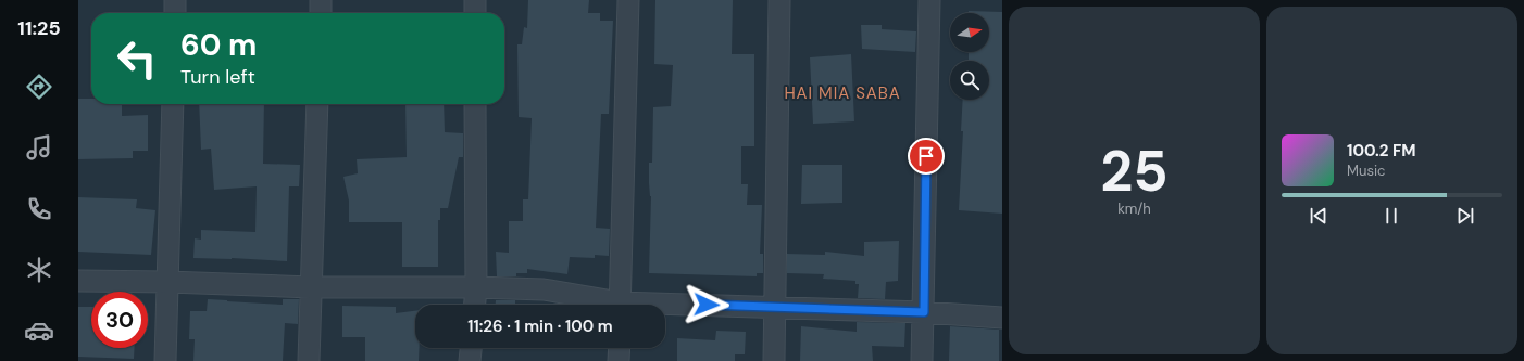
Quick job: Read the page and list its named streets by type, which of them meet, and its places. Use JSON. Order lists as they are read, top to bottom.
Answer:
{
  "districts": ["HAI MIA SABA"],
  "north": "right",
  "page": {
    "tabs": "11:25",
    "tile": ["25", "km/h"],
    "turn": ["60 m", "Turn left"],
    "song": ["100.2 FM", "Music"],
    "limit": "30",
    "trip": "11:26 · 1 min · 100 m"
  }
}
